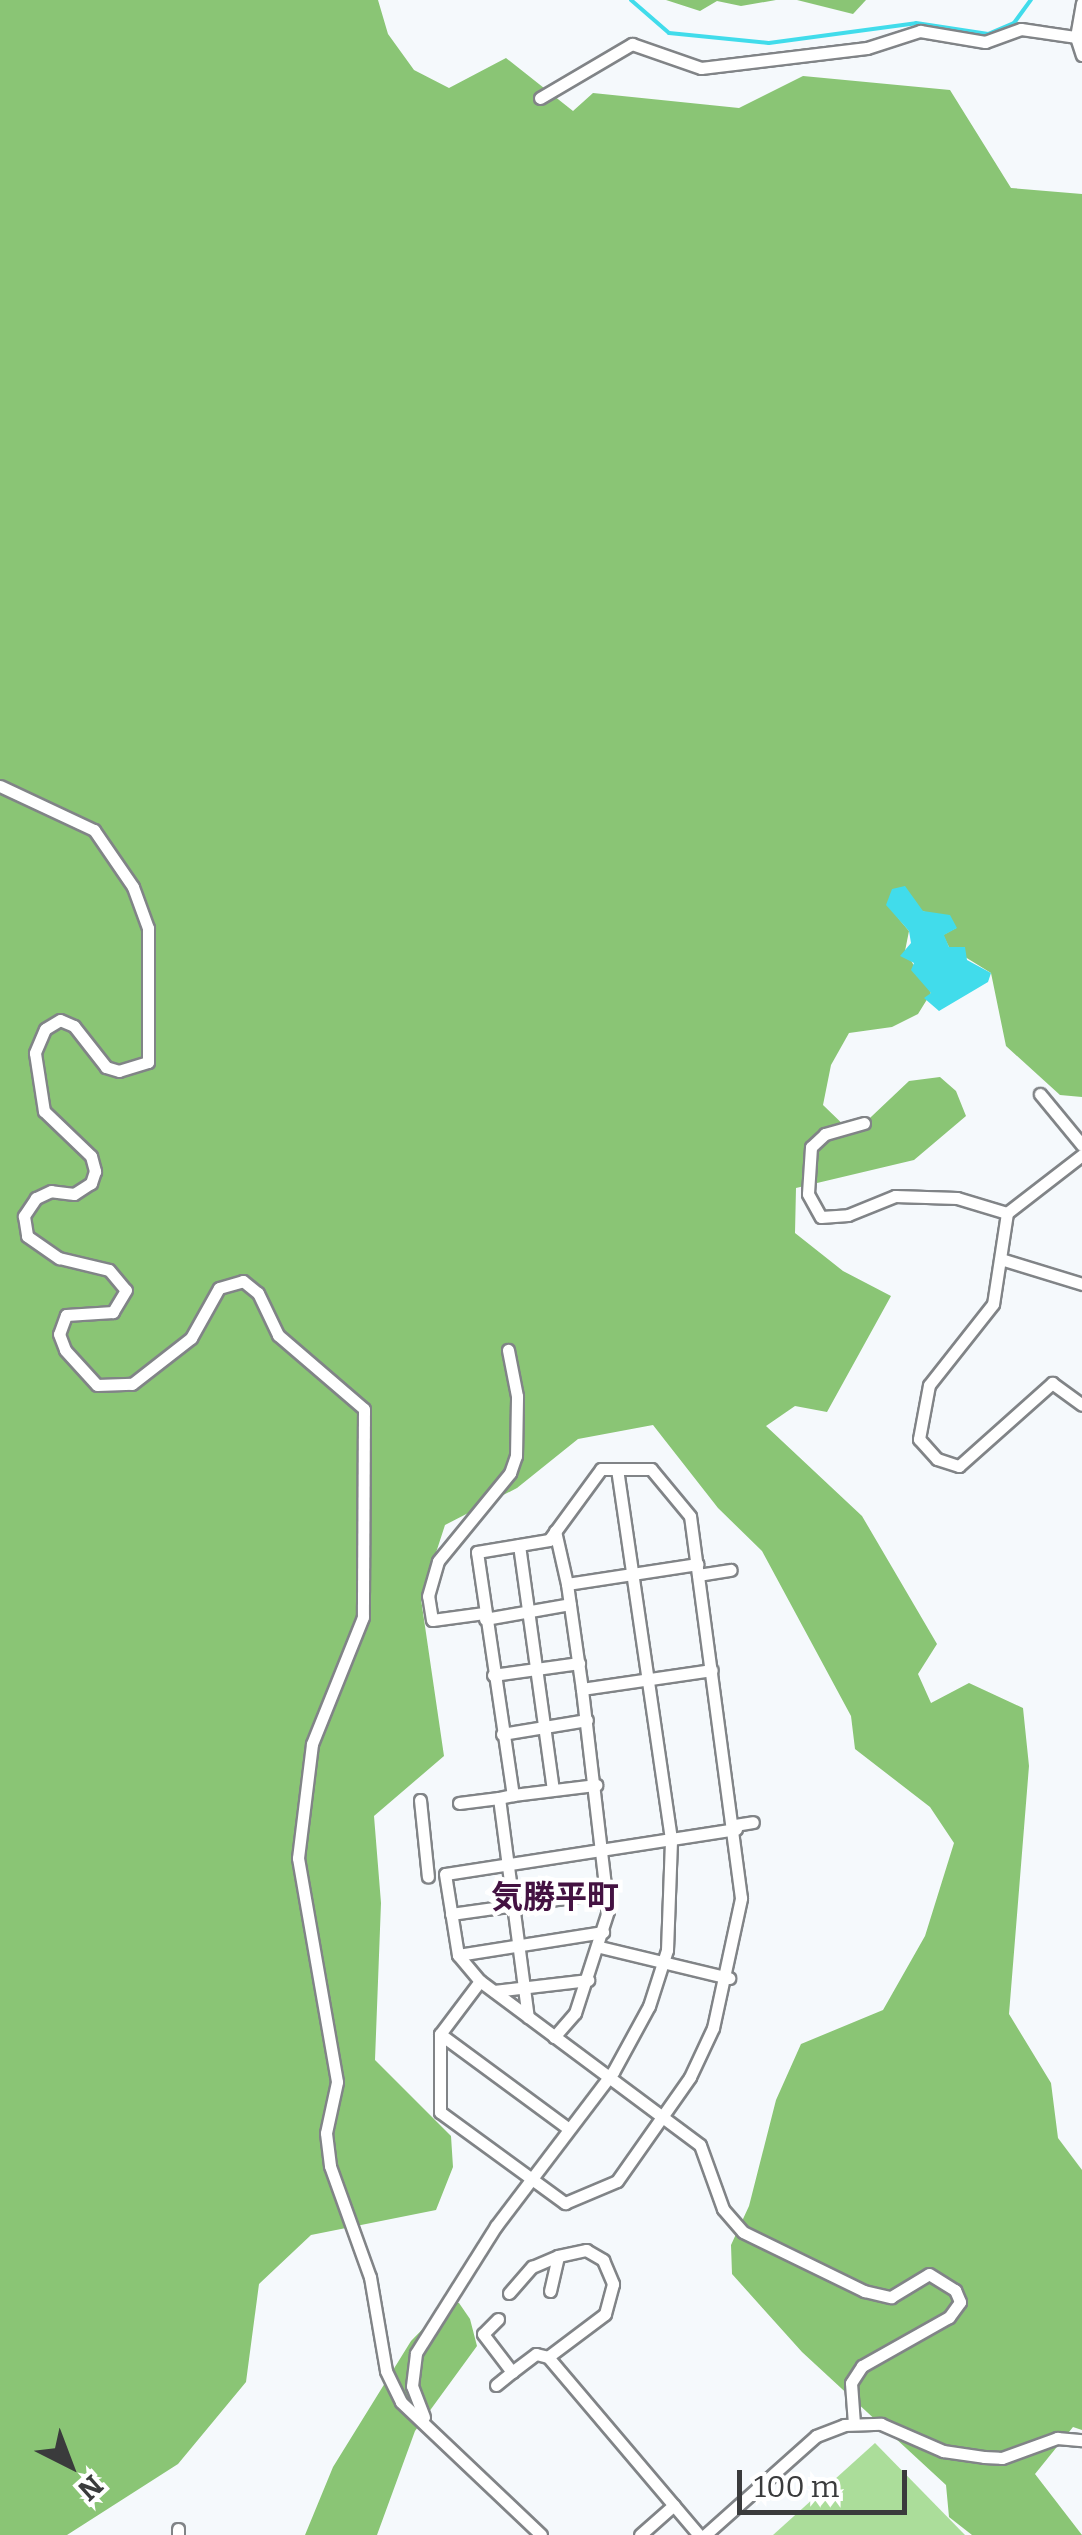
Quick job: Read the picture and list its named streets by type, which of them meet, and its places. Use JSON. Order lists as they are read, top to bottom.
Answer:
{
  "districts": ["気勝平町"],
  "scale_bar": "100 m",
  "north": "bottom right"
}
